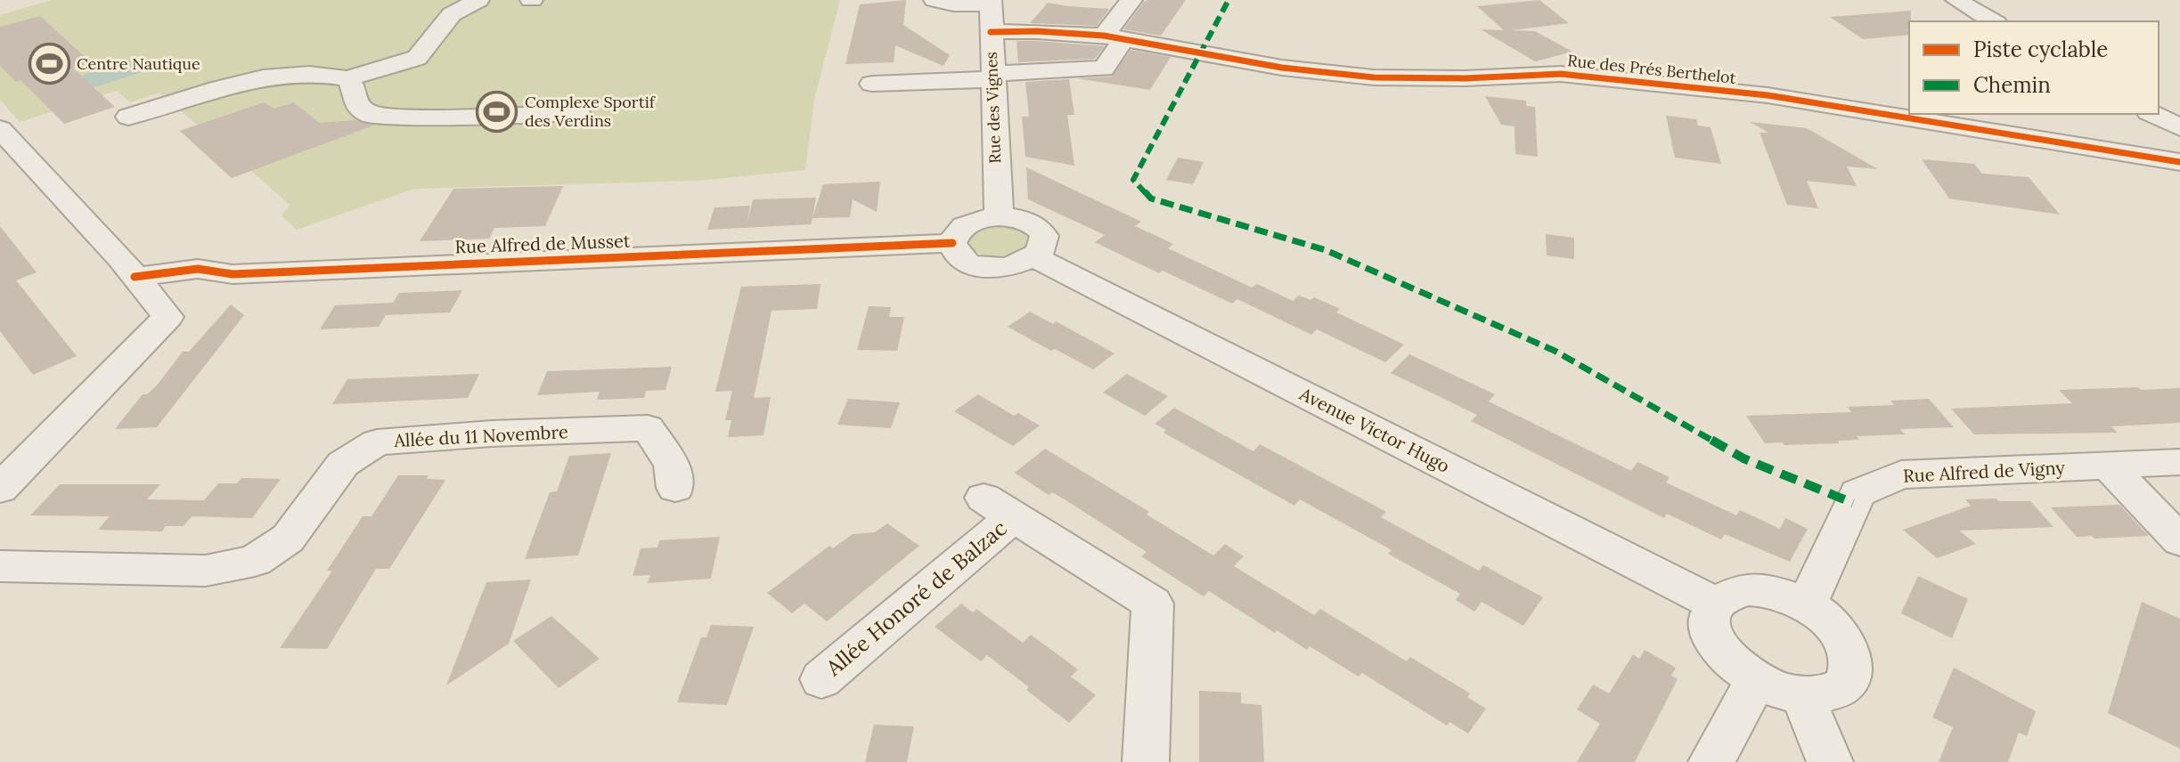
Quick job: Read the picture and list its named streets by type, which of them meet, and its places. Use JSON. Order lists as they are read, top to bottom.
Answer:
{
  "streets": {
    "street": [
      "Rue des Prés Berthelot",
      "Rue des Vignes",
      "Rue Alfred de Musset",
      "Avenue Victor Hugo",
      "Allée du 11 Novembre",
      "Rue Alfred de Vigny",
      "Allée Honoré de Balzac"
    ]
  },
  "crossings": [
    ["Rue des Prés Berthelot", "Rue des Vignes"],
    ["Avenue Victor Hugo", "Rue Alfred de Vigny"]
  ],
  "places": {
    "sports": ["Centre Nautique", "Complexe Sportif des Verdins"]
  },
  "legend": ["Piste cyclable", "Chemin"]
}
